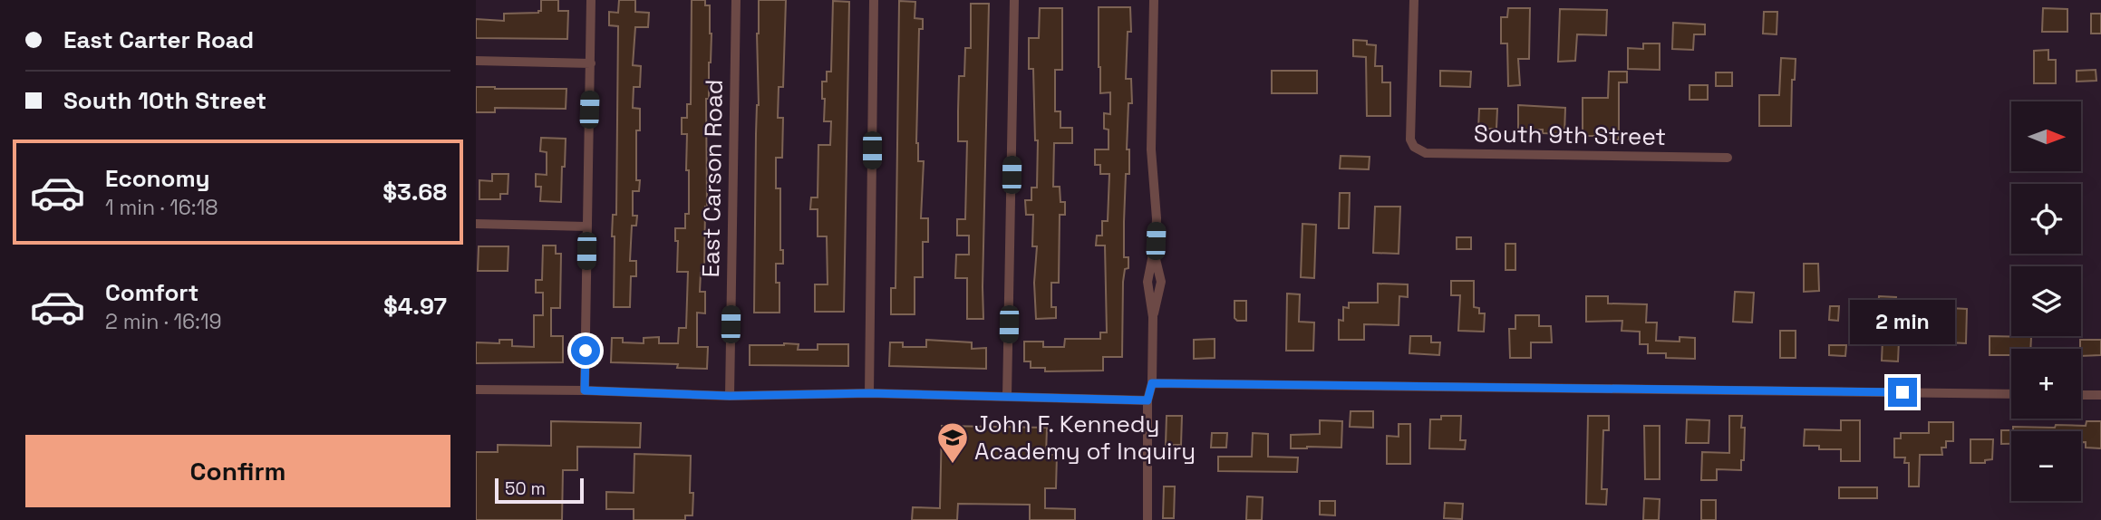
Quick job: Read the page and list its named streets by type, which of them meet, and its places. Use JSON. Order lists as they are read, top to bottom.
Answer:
{
  "streets": {
    "street": ["South 9th Street", "East Carson Road"]
  },
  "places": {
    "school or university": ["John F. Kennedy Academy of Inquiry"]
  },
  "scale_bar": "50 m",
  "north": "right",
  "page": {
    "banner": ["East Carter Road", "South 10th Street"],
    "map_buttons": ["+", "−"],
    "list": [
      {
        "name": "Economy",
        "note": "1 min · 16:18",
        "value": "$3.68"
      },
      {
        "name": "Comfort",
        "note": "2 min · 16:19",
        "value": "$4.97"
      }
    ],
    "bubble": "2 min",
    "buttons": "Confirm",
    "scale": "50 m"
  }
}
